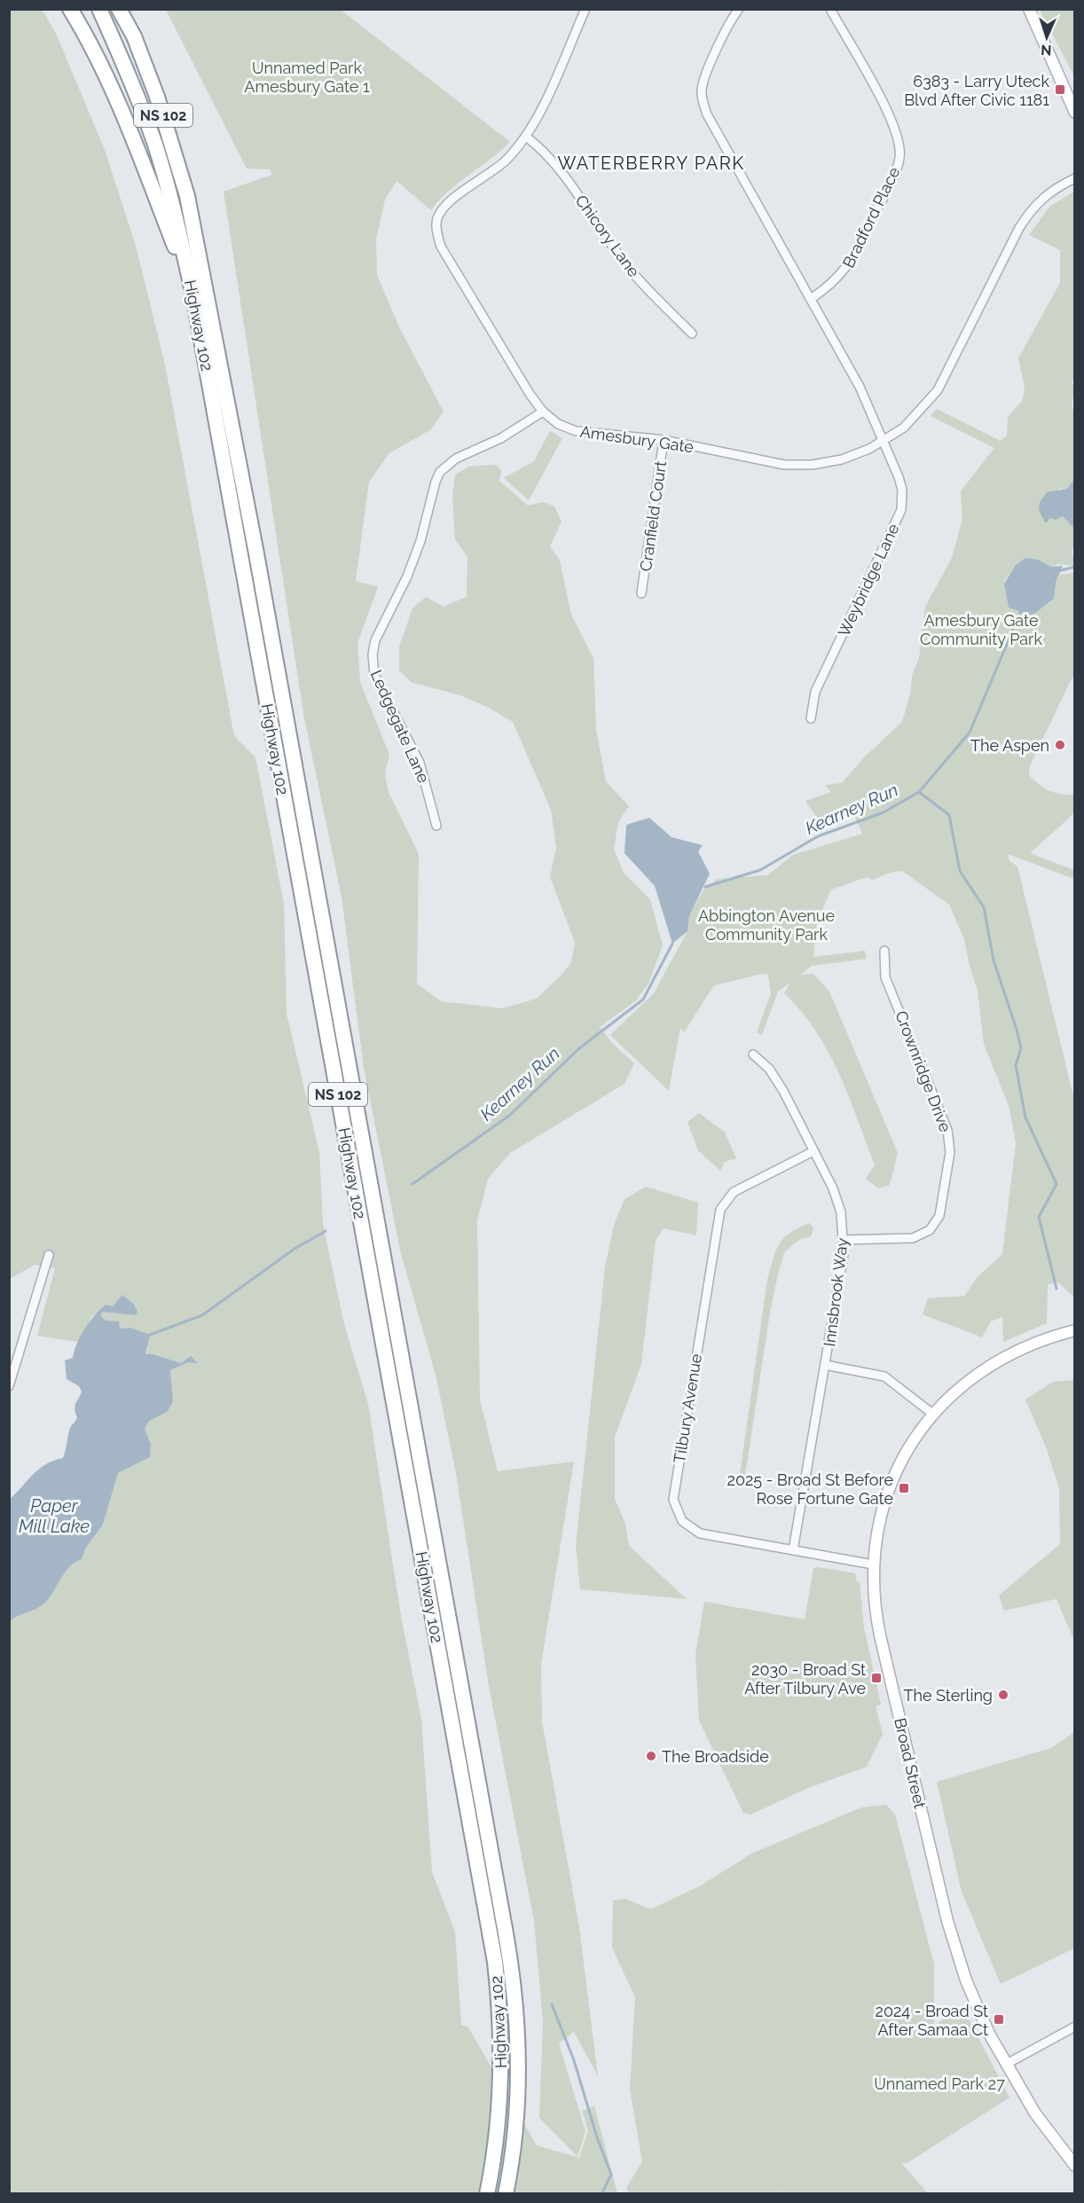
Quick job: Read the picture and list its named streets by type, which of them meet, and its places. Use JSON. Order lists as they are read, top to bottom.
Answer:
{
  "streets": {
    "highway": ["NS 102", "Highway 102"],
    "street": [
      "Bradford Place",
      "Chicory Lane",
      "Amesbury Gate",
      "Cranfield Court",
      "Weybridge Lane",
      "Ledgegate Lane",
      "Crownridge Drive",
      "Innsbrook Way",
      "Tilbury Avenue",
      "Broad Street"
    ]
  },
  "crossings": [
    ["Chicory Lane", "Amesbury Gate"],
    ["Amesbury Gate", "Cranfield Court"],
    ["Amesbury Gate", "Weybridge Lane"],
    ["Amesbury Gate", "Ledgegate Lane"],
    ["Crownridge Drive", "Innsbrook Way"],
    ["Innsbrook Way", "Tilbury Avenue"],
    ["Tilbury Avenue", "Broad Street"]
  ],
  "districts": ["WATERBERRY PARK"],
  "water": ["Kearney Run", "Paper Mill Lake"],
  "parks": [
    "Unnamed Park Amesbury Gate 1",
    "Amesbury Gate Community Park",
    "Abbington Avenue Community Park",
    "Unnamed Park 27"
  ],
  "places": {
    "transit": [
      "6383 - Larry Uteck Blvd After Civic 1181",
      "2025 - Broad St Before Rose Fortune Gate",
      "2030 - Broad St After Tilbury Ave",
      "2024 - Broad St After Samaa Ct"
    ],
    "other": ["The Aspen", "The Sterling", "The Broadside"]
  },
  "north": "bottom"
}
